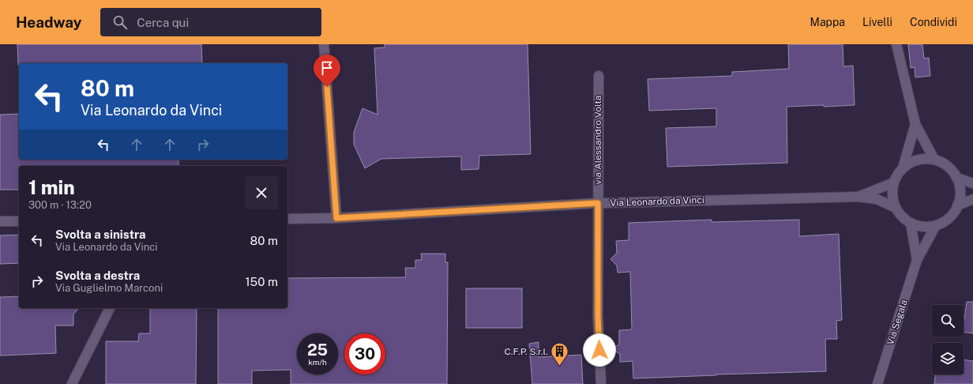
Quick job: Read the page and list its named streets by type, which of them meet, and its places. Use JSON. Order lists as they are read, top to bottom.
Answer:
{
  "streets": {
    "street": ["via Alessandro Volta", "Via Leonardo da Vinci", "Via Segala"]
  },
  "crossings": [
    ["via Alessandro Volta", "Via Leonardo da Vinci"],
    ["Via Leonardo da Vinci", "Via Segala"]
  ],
  "places": {
    "building": ["C.F.P. S.r.l."]
  },
  "page": {
    "header": "Headway",
    "search": "Cerca qui",
    "nav": ["Mappa", "Livelli", "Condividi"],
    "turn": ["80 m", "Via Leonardo da Vinci"],
    "heading": ["1 min", "300 m · 13:20"],
    "list": [
      {
        "name": "Svolta a sinistra",
        "note": "Via Leonardo da Vinci",
        "value": "80 m"
      },
      {
        "name": "Svolta a destra",
        "note": "Via Guglielmo Marconi",
        "value": "150 m"
      }
    ],
    "speed": "25 km/h",
    "limit": "30"
  }
}
